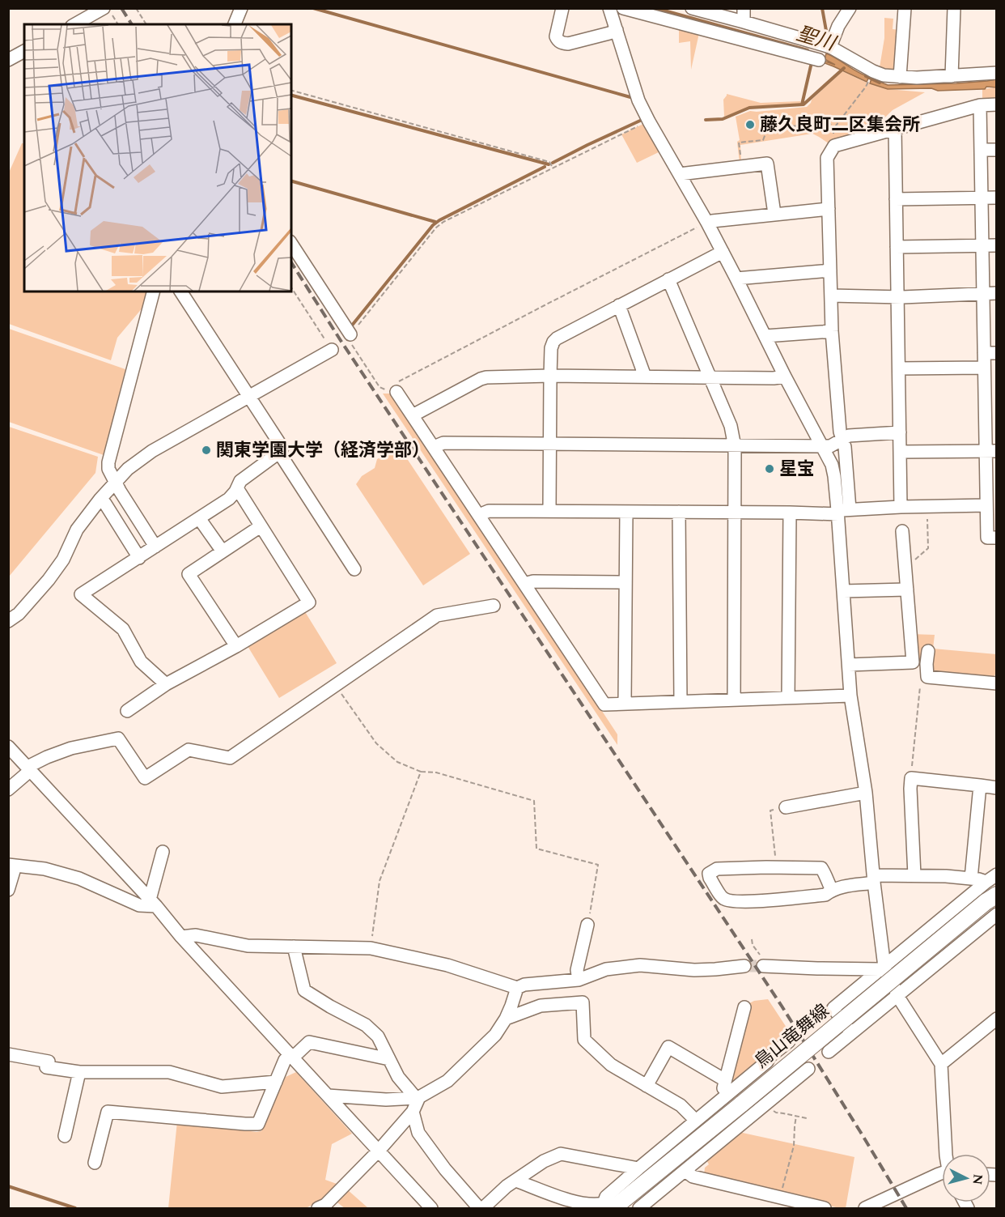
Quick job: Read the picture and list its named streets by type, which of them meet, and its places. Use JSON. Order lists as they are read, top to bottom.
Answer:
{
  "streets": {
    "main road": ["鳥山竜舞線"]
  },
  "water": ["聖川"],
  "places": ["藤久良町二区集会所", "関東学園大学（経済学部）", "星宝"],
  "north": "right"
}
